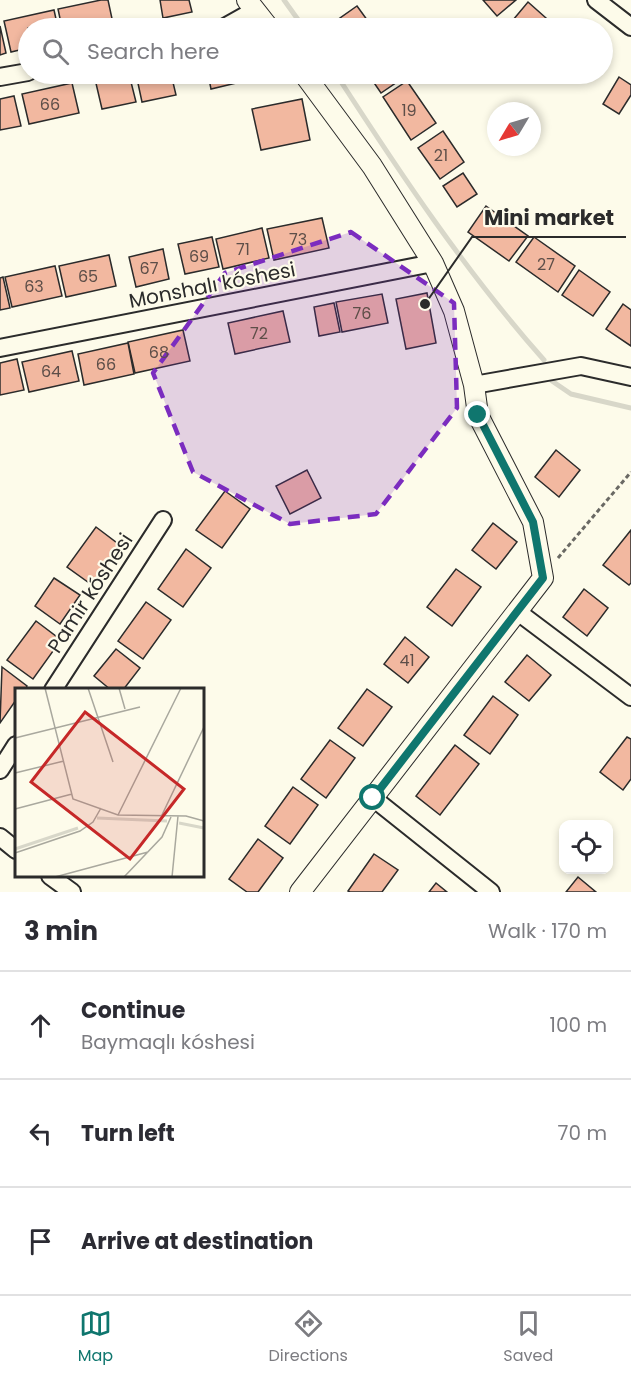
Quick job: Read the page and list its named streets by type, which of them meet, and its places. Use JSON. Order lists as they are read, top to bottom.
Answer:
{
  "streets": {
    "street": ["Monshalı kóshesi", "Pamir kóshesi"]
  },
  "places": ["Mini market"],
  "house_numbers": [
    "66",
    "19",
    "21",
    "73",
    "71",
    "69",
    "27",
    "67",
    "65",
    "63",
    "76",
    "72",
    "68",
    "66",
    "64",
    "41"
  ],
  "north": "bottom left",
  "page": {
    "search": "Search here",
    "heading": ["3 min", "Walk · 170 m"],
    "list": [
      ["Continue", "Baymaqlı kóshesi", "100 m"],
      ["Turn left", "70 m"],
      "Arrive at destination"
    ],
    "nav": ["Map", "Directions", "Saved"]
  }
}
